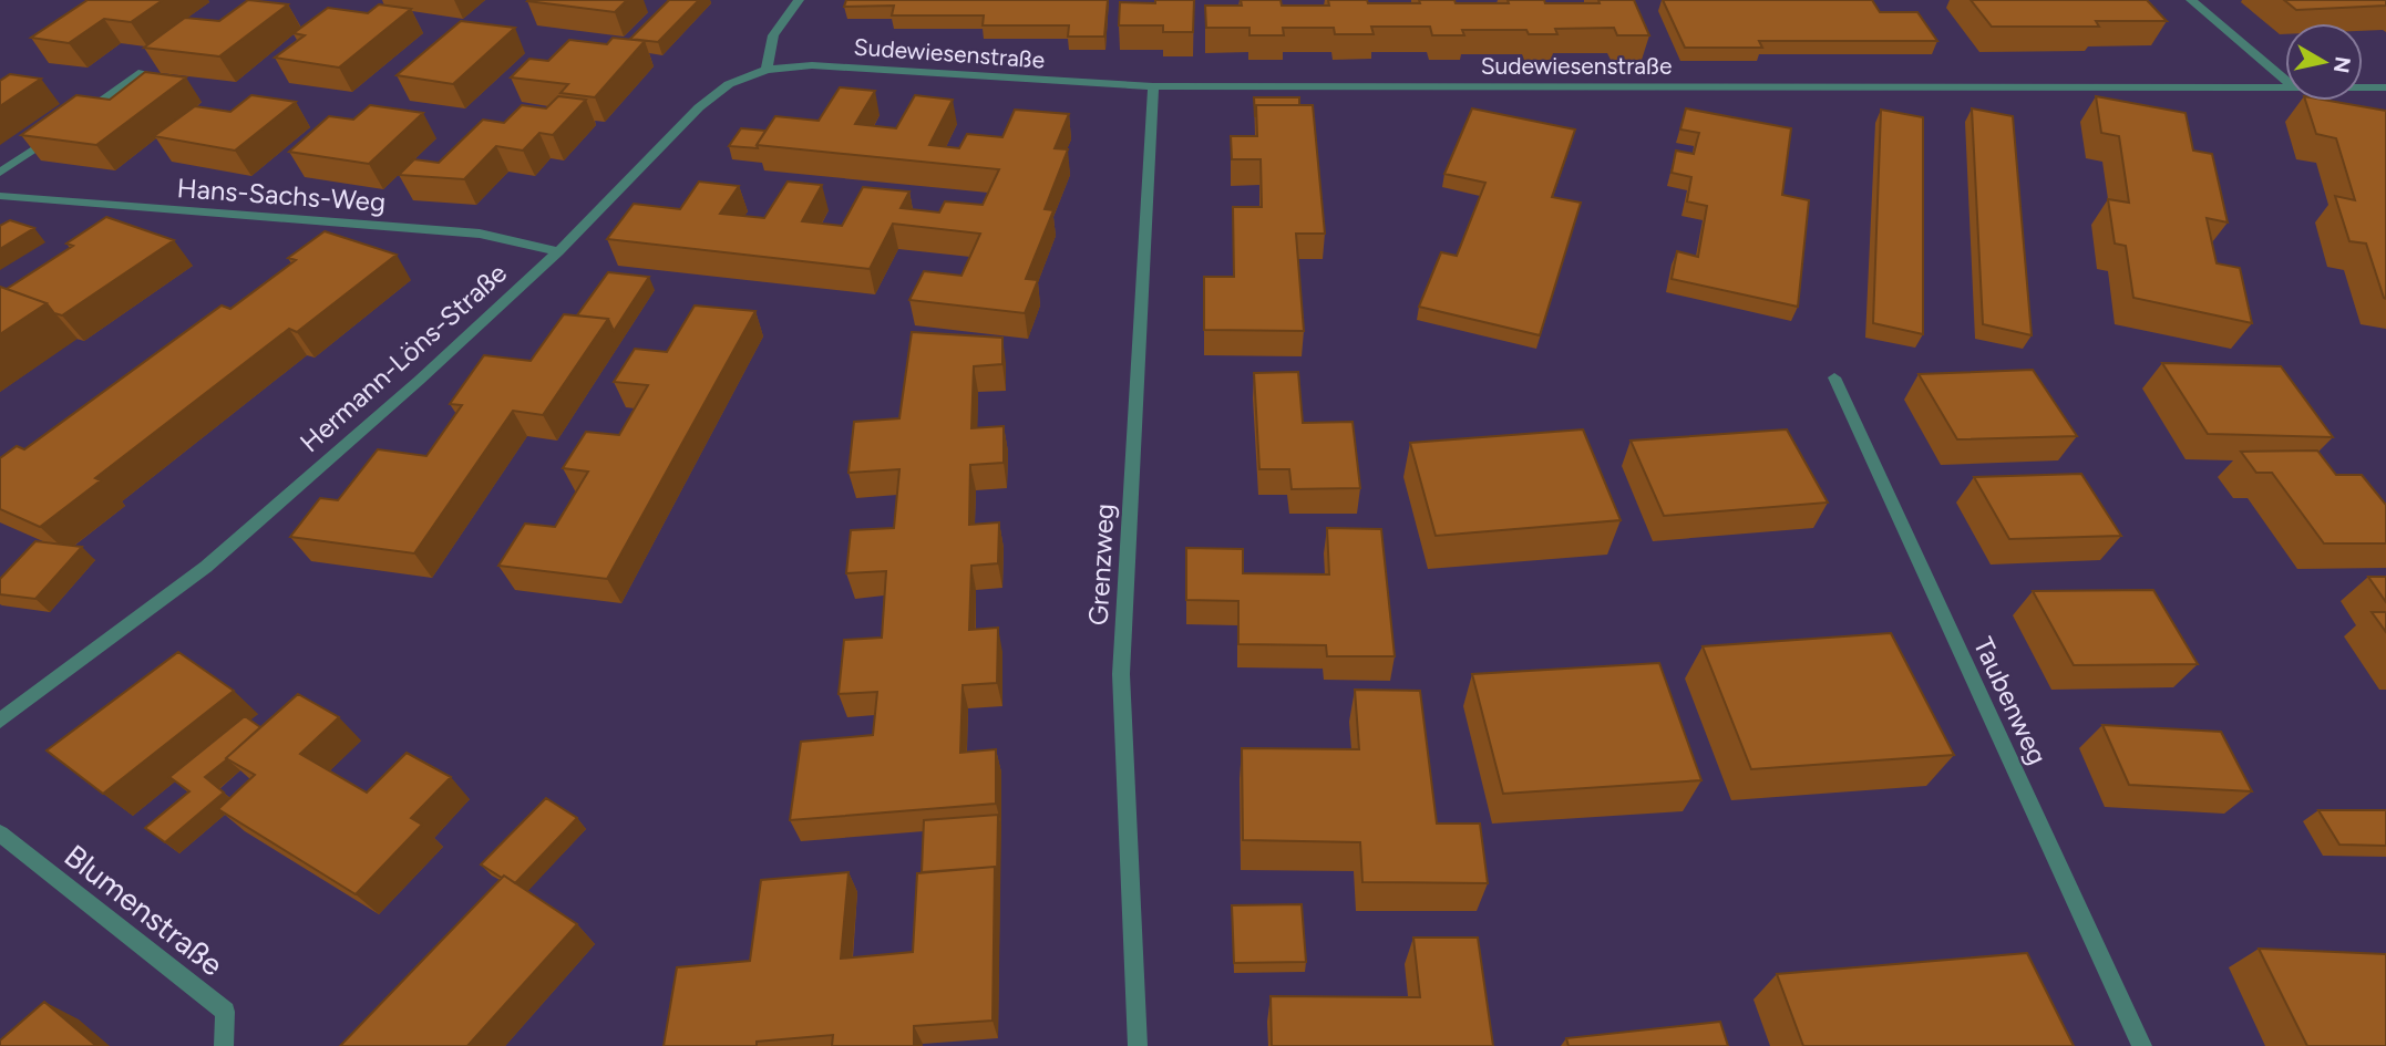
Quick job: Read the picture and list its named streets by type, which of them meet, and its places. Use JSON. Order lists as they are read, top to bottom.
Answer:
{
  "streets": {
    "street": [
      "Sudewiesenstraße",
      "Hans-Sachs-Weg",
      "Hermann-Löns-Straße",
      "Grenzweg",
      "Taubenweg",
      "Blumenstraße"
    ]
  },
  "crossings": [
    ["Sudewiesenstraße", "Hermann-Löns-Straße"],
    ["Sudewiesenstraße", "Grenzweg"],
    ["Hans-Sachs-Weg", "Hermann-Löns-Straße"]
  ],
  "north": "right"
}
